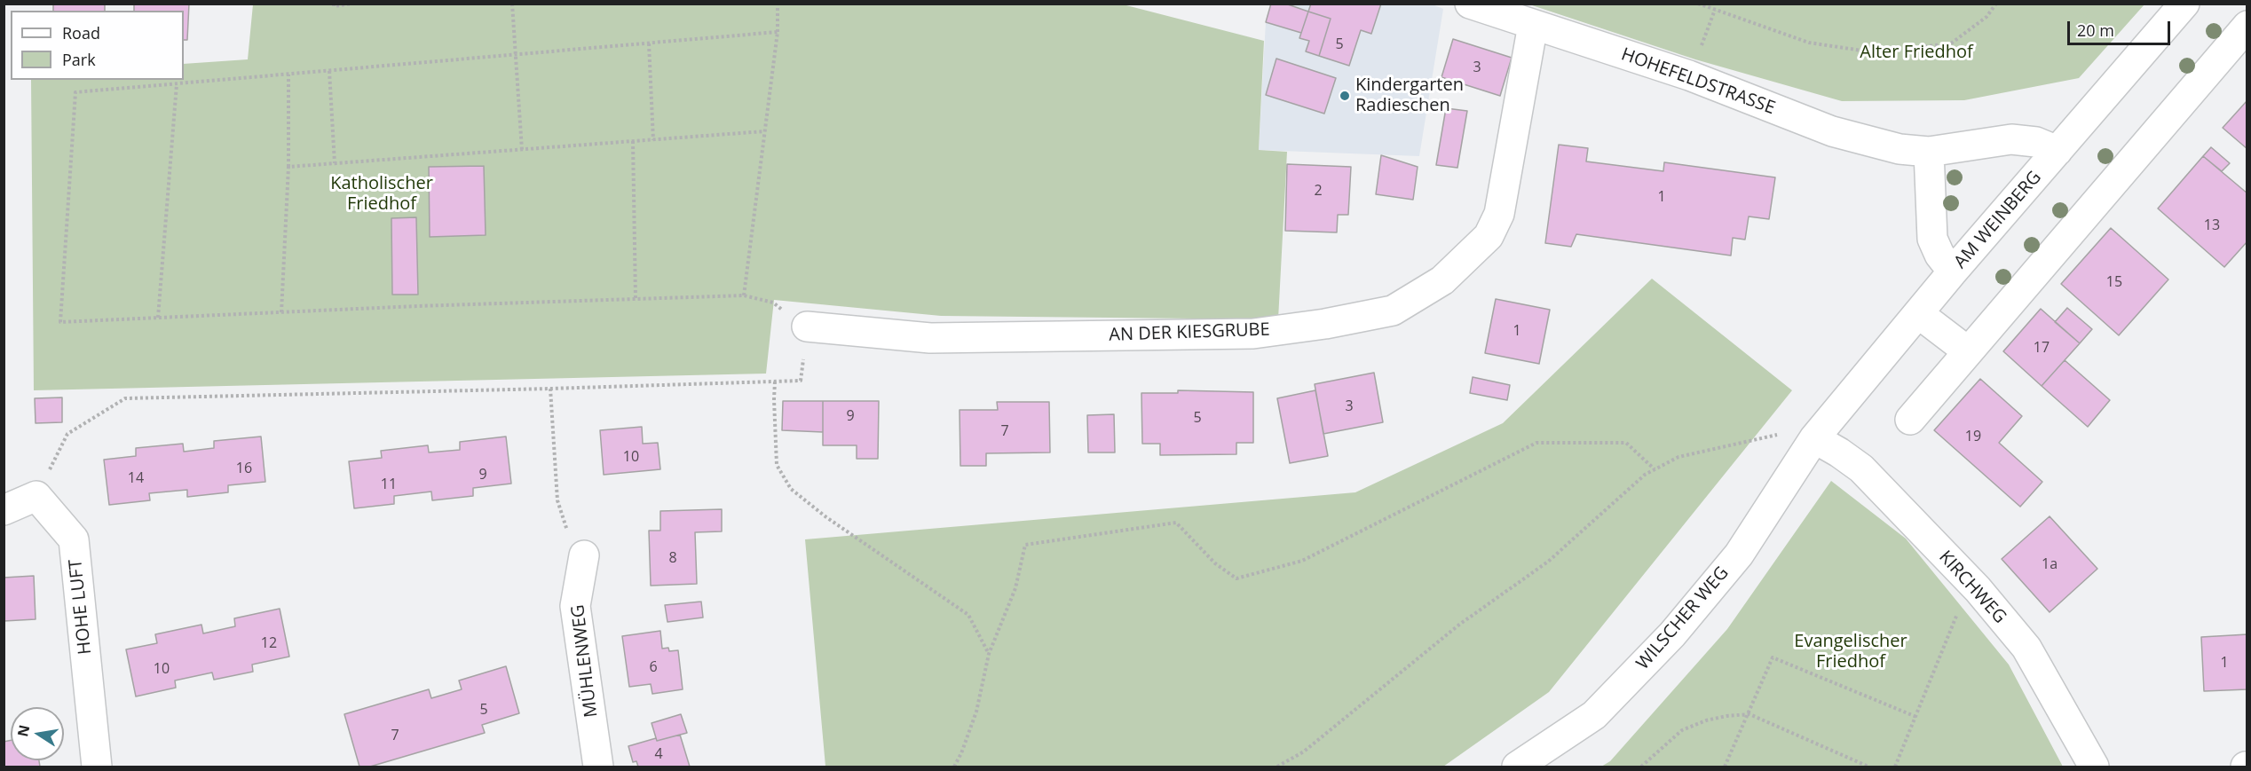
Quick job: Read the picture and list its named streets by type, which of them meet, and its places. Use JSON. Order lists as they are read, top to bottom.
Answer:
{
  "streets": {
    "street": [
      "HOHEFELDSTRASSE",
      "AM WEINBERG",
      "AN DER KIESGRUBE",
      "KIRCHWEG",
      "HOHE LUFT",
      "WILSCHER WEG",
      "MÜHLENWEG"
    ]
  },
  "crossings": [
    ["HOHEFELDSTRASSE", "AM WEINBERG"],
    ["HOHEFELDSTRASSE", "AN DER KIESGRUBE"],
    ["AM WEINBERG", "KIRCHWEG"],
    ["AM WEINBERG", "WILSCHER WEG"],
    ["KIRCHWEG", "WILSCHER WEG"]
  ],
  "parks": ["Alter Friedhof", "Katholischer Friedhof", "Evangelischer Friedhof"],
  "places": ["Kindergarten Radieschen"],
  "house_numbers": [
    "5",
    "3",
    "2",
    "1",
    "13",
    "15",
    "1",
    "17",
    "3",
    "9",
    "5",
    "7",
    "19",
    "10",
    "16",
    "9",
    "14",
    "11",
    "8",
    "1a",
    "12",
    "1",
    "6",
    "10",
    "5",
    "7",
    "4"
  ],
  "legend": ["Road", "Park"],
  "scale_bar": "20 m",
  "north": "left"
}
